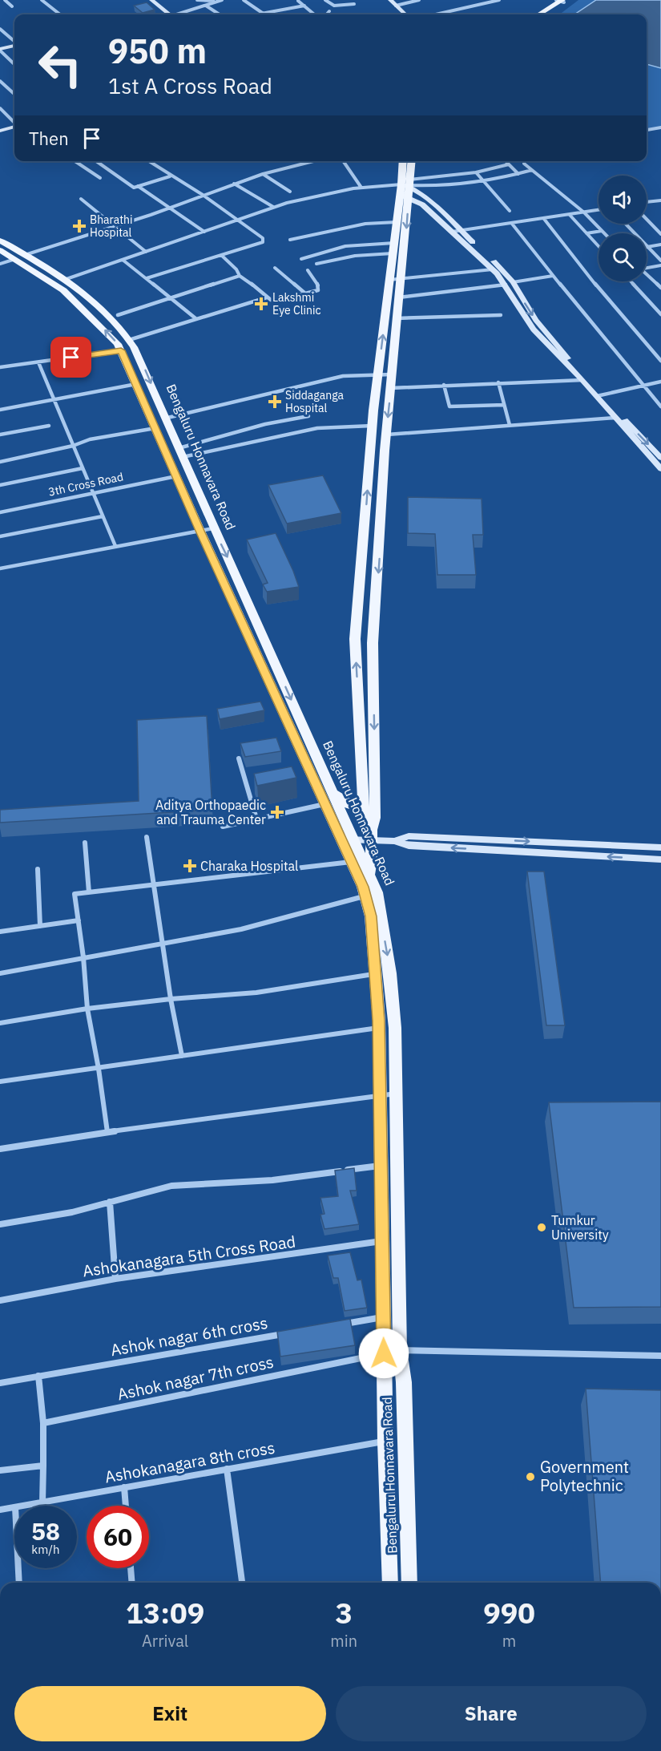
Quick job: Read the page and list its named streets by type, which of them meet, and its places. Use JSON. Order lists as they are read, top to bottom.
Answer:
{
  "streets": {
    "main road": ["Bengaluru Honnavara Road"],
    "street": [
      "3th Cross Road",
      "Ashokanagara 5th Cross Road",
      "Ashok nagar 6th cross",
      "Ashok nagar 7th cross",
      "Ashokanagara 8th cross"
    ]
  },
  "crossings": [
    ["Bengaluru Honnavara Road", "3th Cross Road"],
    ["Bengaluru Honnavara Road", "Ashokanagara 5th Cross Road"],
    ["Bengaluru Honnavara Road", "Ashok nagar 7th cross"],
    ["Bengaluru Honnavara Road", "Ashokanagara 8th cross"]
  ],
  "places": {
    "health": [
      "Bharathi Hospital",
      "Lakshmi Eye Clinic",
      "Siddaganga Hospital",
      "Aditya Orthopaedic and Trauma Center",
      "Charaka Hospital"
    ],
    "other": ["Tumkur University", "Government Polytechnic"]
  },
  "page": {
    "turn": ["950 m", "1st A Cross Road"],
    "then": "Then",
    "speed": "58 km/h",
    "limit": "60",
    "eta": [
      "13:09",
      "Arrival",
      "3",
      "min",
      "990",
      "m"
    ],
    "buttons": ["Exit", "Share"]
  }
}
